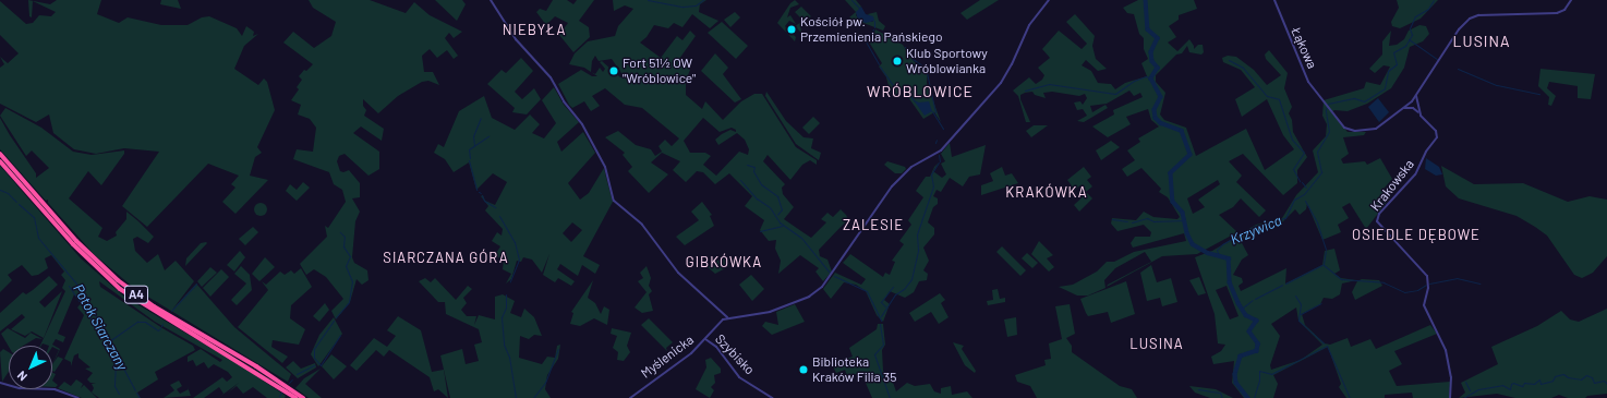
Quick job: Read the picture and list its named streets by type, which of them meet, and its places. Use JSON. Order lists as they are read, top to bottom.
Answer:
{
  "streets": {
    "highway": ["A4"],
    "street": [
      "Łąkowa",
      "Krakowska",
      "Szybisko",
      "Myślenicka"
    ]
  },
  "crossings": [
    ["Szybisko", "Myślenicka"]
  ],
  "districts": [
    "NIEBYŁA",
    "LUSINA",
    "WRÓBLOWICE",
    "KRAKÓWKA",
    "ZALESIE",
    "OSIEDLE DĘBOWE",
    "SIARCZANA GÓRA",
    "GIBKÓWKA",
    "LUSINA"
  ],
  "water": ["Krzywica", "Potok Siarczany"],
  "places": [
    "Kościół pw. Przemienienia Pańskiego",
    "Klub Sportowy Wróblowianka",
    "Fort 51½ OW \"Wróblowice\"",
    "Biblioteka Kraków Filia 35"
  ],
  "north": "bottom left"
}
